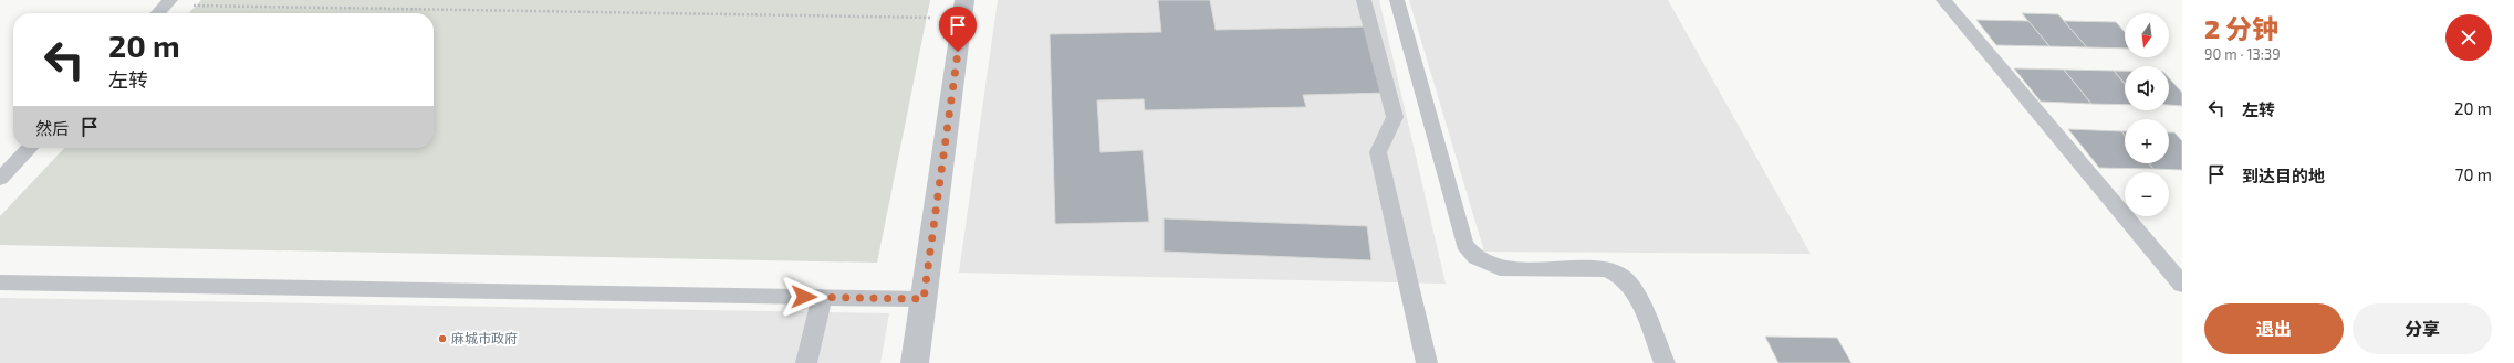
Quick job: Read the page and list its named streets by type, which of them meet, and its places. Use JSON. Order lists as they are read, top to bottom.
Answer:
{
  "places": ["麻城市政府"],
  "north": "bottom",
  "page": {
    "heading": ["2 分钟", "90 m · 13:39"],
    "map_buttons": ["+", "−"],
    "turn": ["20 m", "左转"],
    "list": [
      {
        "name": "左转",
        "value": "20 m"
      },
      {
        "name": "到达目的地",
        "value": "70 m"
      }
    ],
    "then": "然后",
    "buttons": ["退出", "分享"]
  }
}
